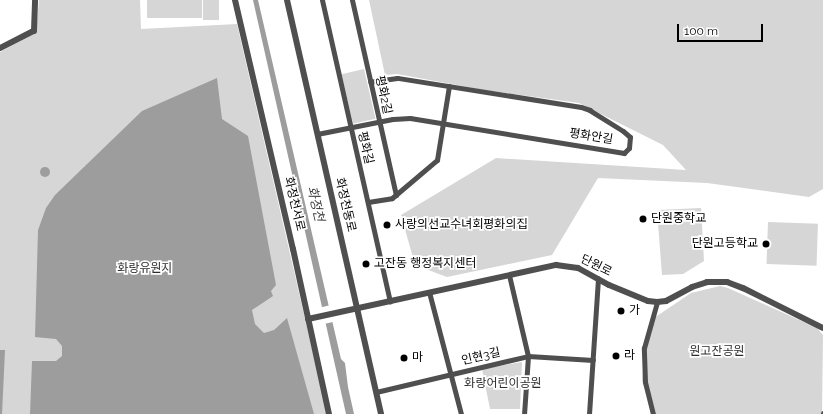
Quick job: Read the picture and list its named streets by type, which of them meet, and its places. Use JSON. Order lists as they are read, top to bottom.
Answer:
{
  "streets": {
    "street": [
      "평화2길",
      "평화안길",
      "평화길",
      "화정천서로",
      "화정천동로",
      "단원로",
      "인현3길"
    ]
  },
  "crossings": [
    ["평화2길", "평화안길"],
    ["평화안길", "평화길"],
    ["평화안길", "화정천동로"],
    ["평화길", "단원로"],
    ["화정천서로", "단원로"],
    ["화정천동로", "단원로"],
    ["화정천동로", "인현3길"]
  ],
  "water": ["화정천"],
  "parks": ["화랑유원지", "원고잔공원", "화랑어린이공원"],
  "places": [
    "단원중학교",
    "사랑의선교수녀회평화의집",
    "단원고등학교",
    "고잔동 행정복지센터",
    "가",
    "라",
    "마"
  ],
  "scale_bar": "100 m"
}
